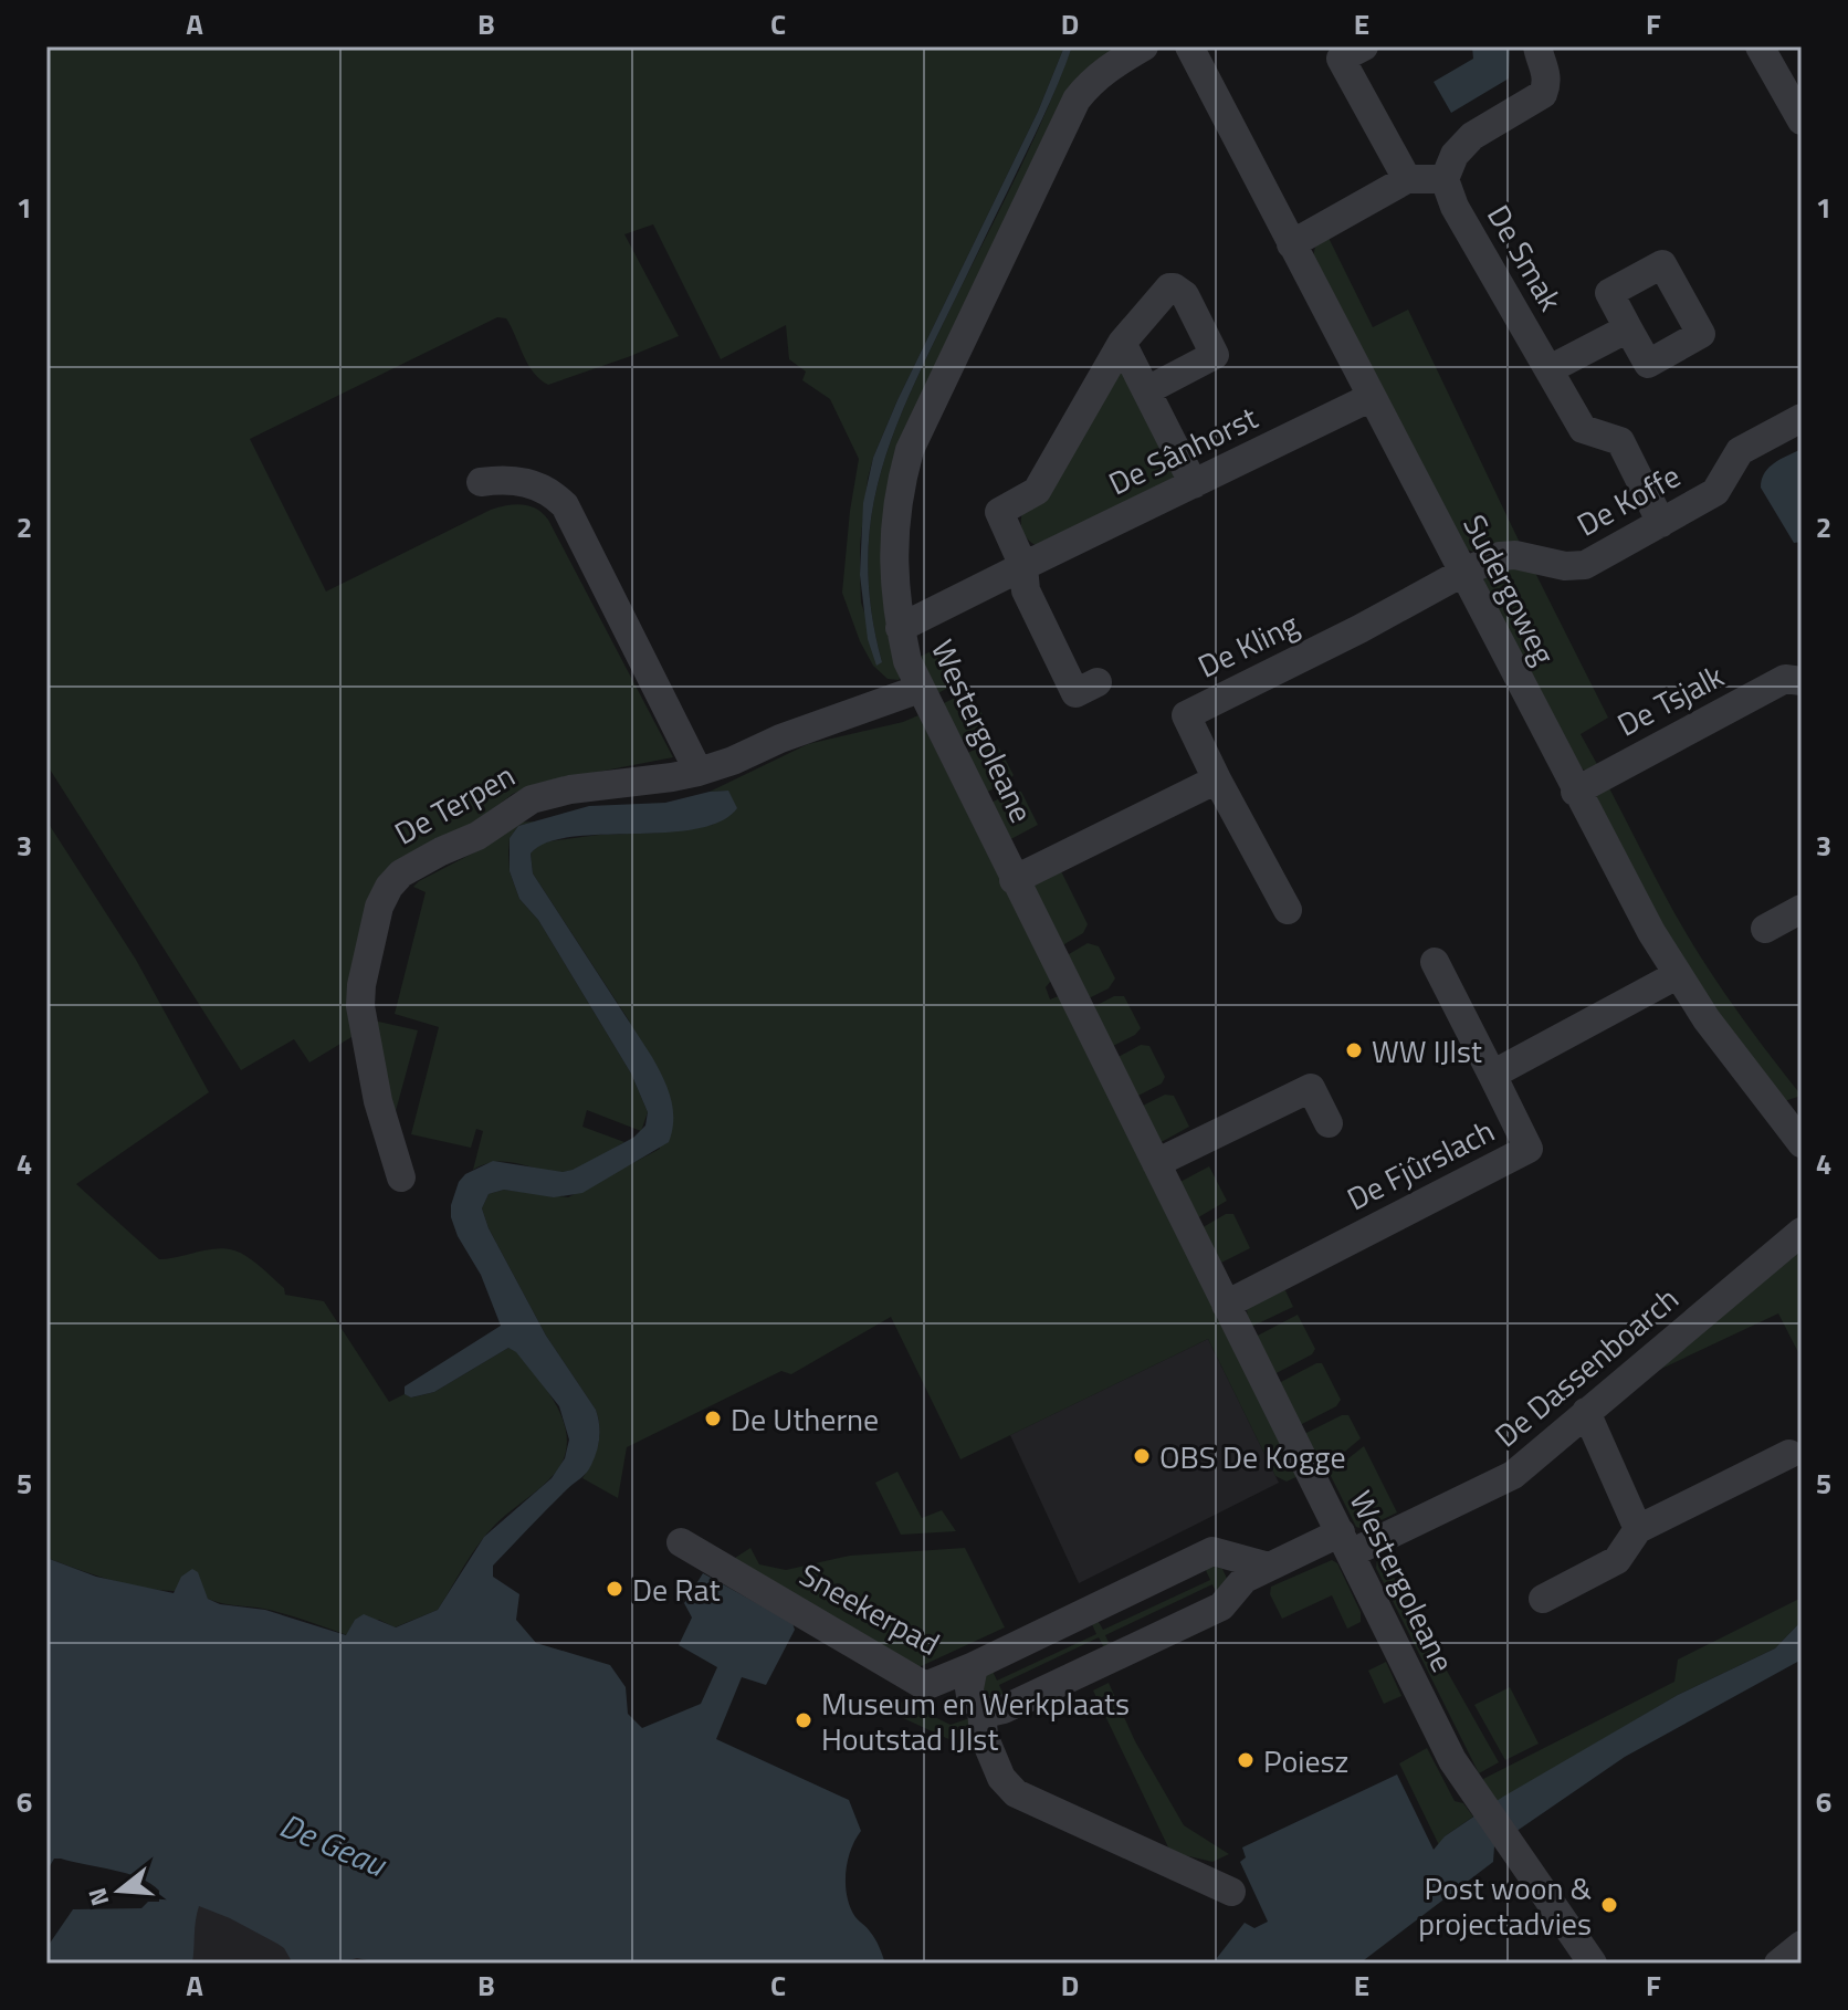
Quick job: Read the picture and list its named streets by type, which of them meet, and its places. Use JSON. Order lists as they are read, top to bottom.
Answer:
{
  "streets": {
    "street": [
      "De Smak",
      "De Sânhorst",
      "De Koffe",
      "Sudergoweg",
      "De Kling",
      "De Tsjalk",
      "Westergoleane",
      "De Terpen",
      "De Fjûrslach",
      "De Dassenboarch",
      "Sneekerpad"
    ]
  },
  "crossings": [
    ["De Smak", "De Koffe"],
    ["De Sânhorst", "Sudergoweg"],
    ["De Sânhorst", "Westergoleane"],
    ["De Koffe", "Sudergoweg"],
    ["De Koffe", "De Kling"],
    ["Sudergoweg", "De Kling"],
    ["Sudergoweg", "De Tsjalk"],
    ["Sudergoweg", "De Fjûrslach"],
    ["Westergoleane", "De Terpen"],
    ["Westergoleane", "De Fjûrslach"],
    ["Westergoleane", "De Dassenboarch"],
    ["De Dassenboarch", "Sneekerpad"]
  ],
  "water": ["De Geau"],
  "places": [
    "WW IJlst",
    "De Utherne",
    "OBS De Kogge",
    "De Rat",
    "Museum en Werkplaats Houtstad IJlst",
    "Poiesz",
    "Post woon & projectadvies"
  ],
  "north": "left",
  "grid": {
    "columns": [
      "A",
      "B",
      "C",
      "D",
      "E",
      "F"
    ],
    "rows": [
      "1",
      "2",
      "3",
      "4",
      "5",
      "6"
    ]
  }
}
